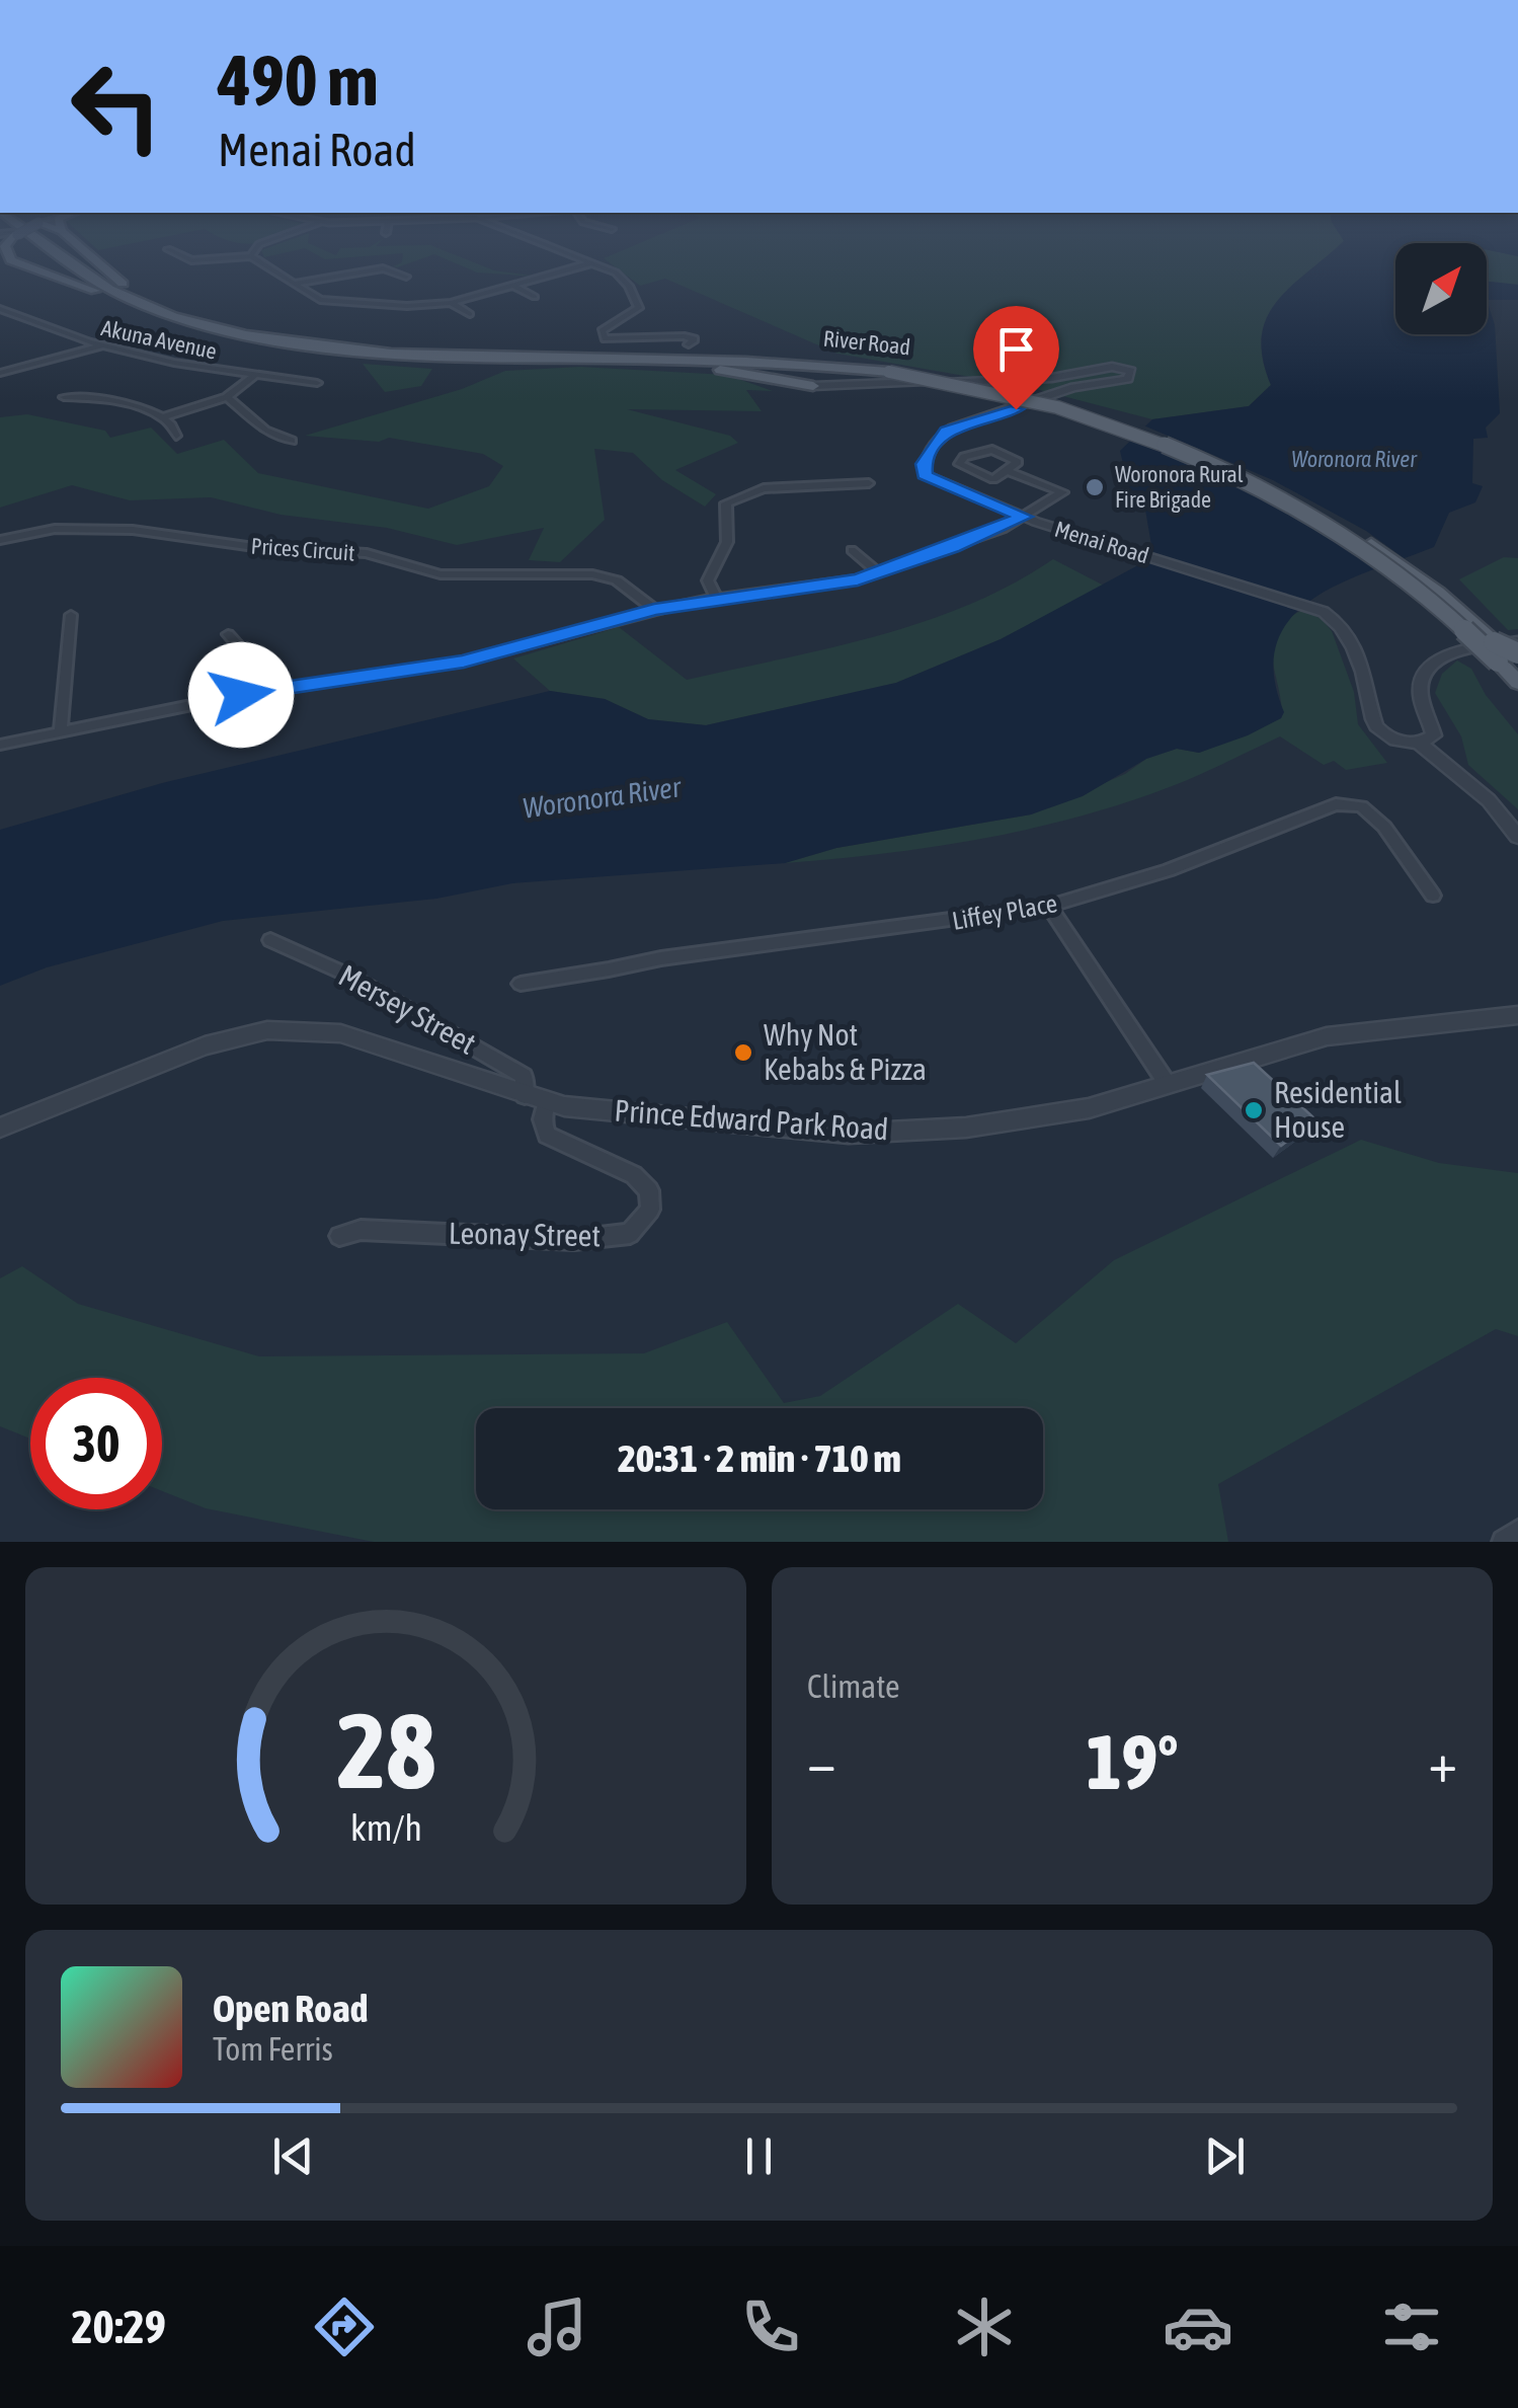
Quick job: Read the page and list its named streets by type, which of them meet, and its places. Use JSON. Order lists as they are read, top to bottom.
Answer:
{
  "streets": {
    "main road": ["River Road"],
    "street": [
      "Akuna Avenue",
      "Menai Road",
      "Prices Circuit",
      "Liffey Place",
      "Mersey Street",
      "Prince Edward Park Road",
      "Leonay Street"
    ]
  },
  "crossings": [
    ["Mersey Street", "Prince Edward Park Road"],
    ["Prince Edward Park Road", "Leonay Street"]
  ],
  "water": ["Woronora River"],
  "places": ["Woronora Rural Fire Brigade", "Why Not Kebabs & Pizza", "Residential House"],
  "north": "top right",
  "page": {
    "turn": ["490 m", "Menai Road"],
    "limit": "30",
    "trip": "20:31 · 2 min · 710 m",
    "tile": "Climate",
    "heat": ["−", "19°", "+"],
    "song": ["Open Road", "Tom Ferris"],
    "tabs": "20:29",
    "gauge": ["28", "km/h"]
  }
}
